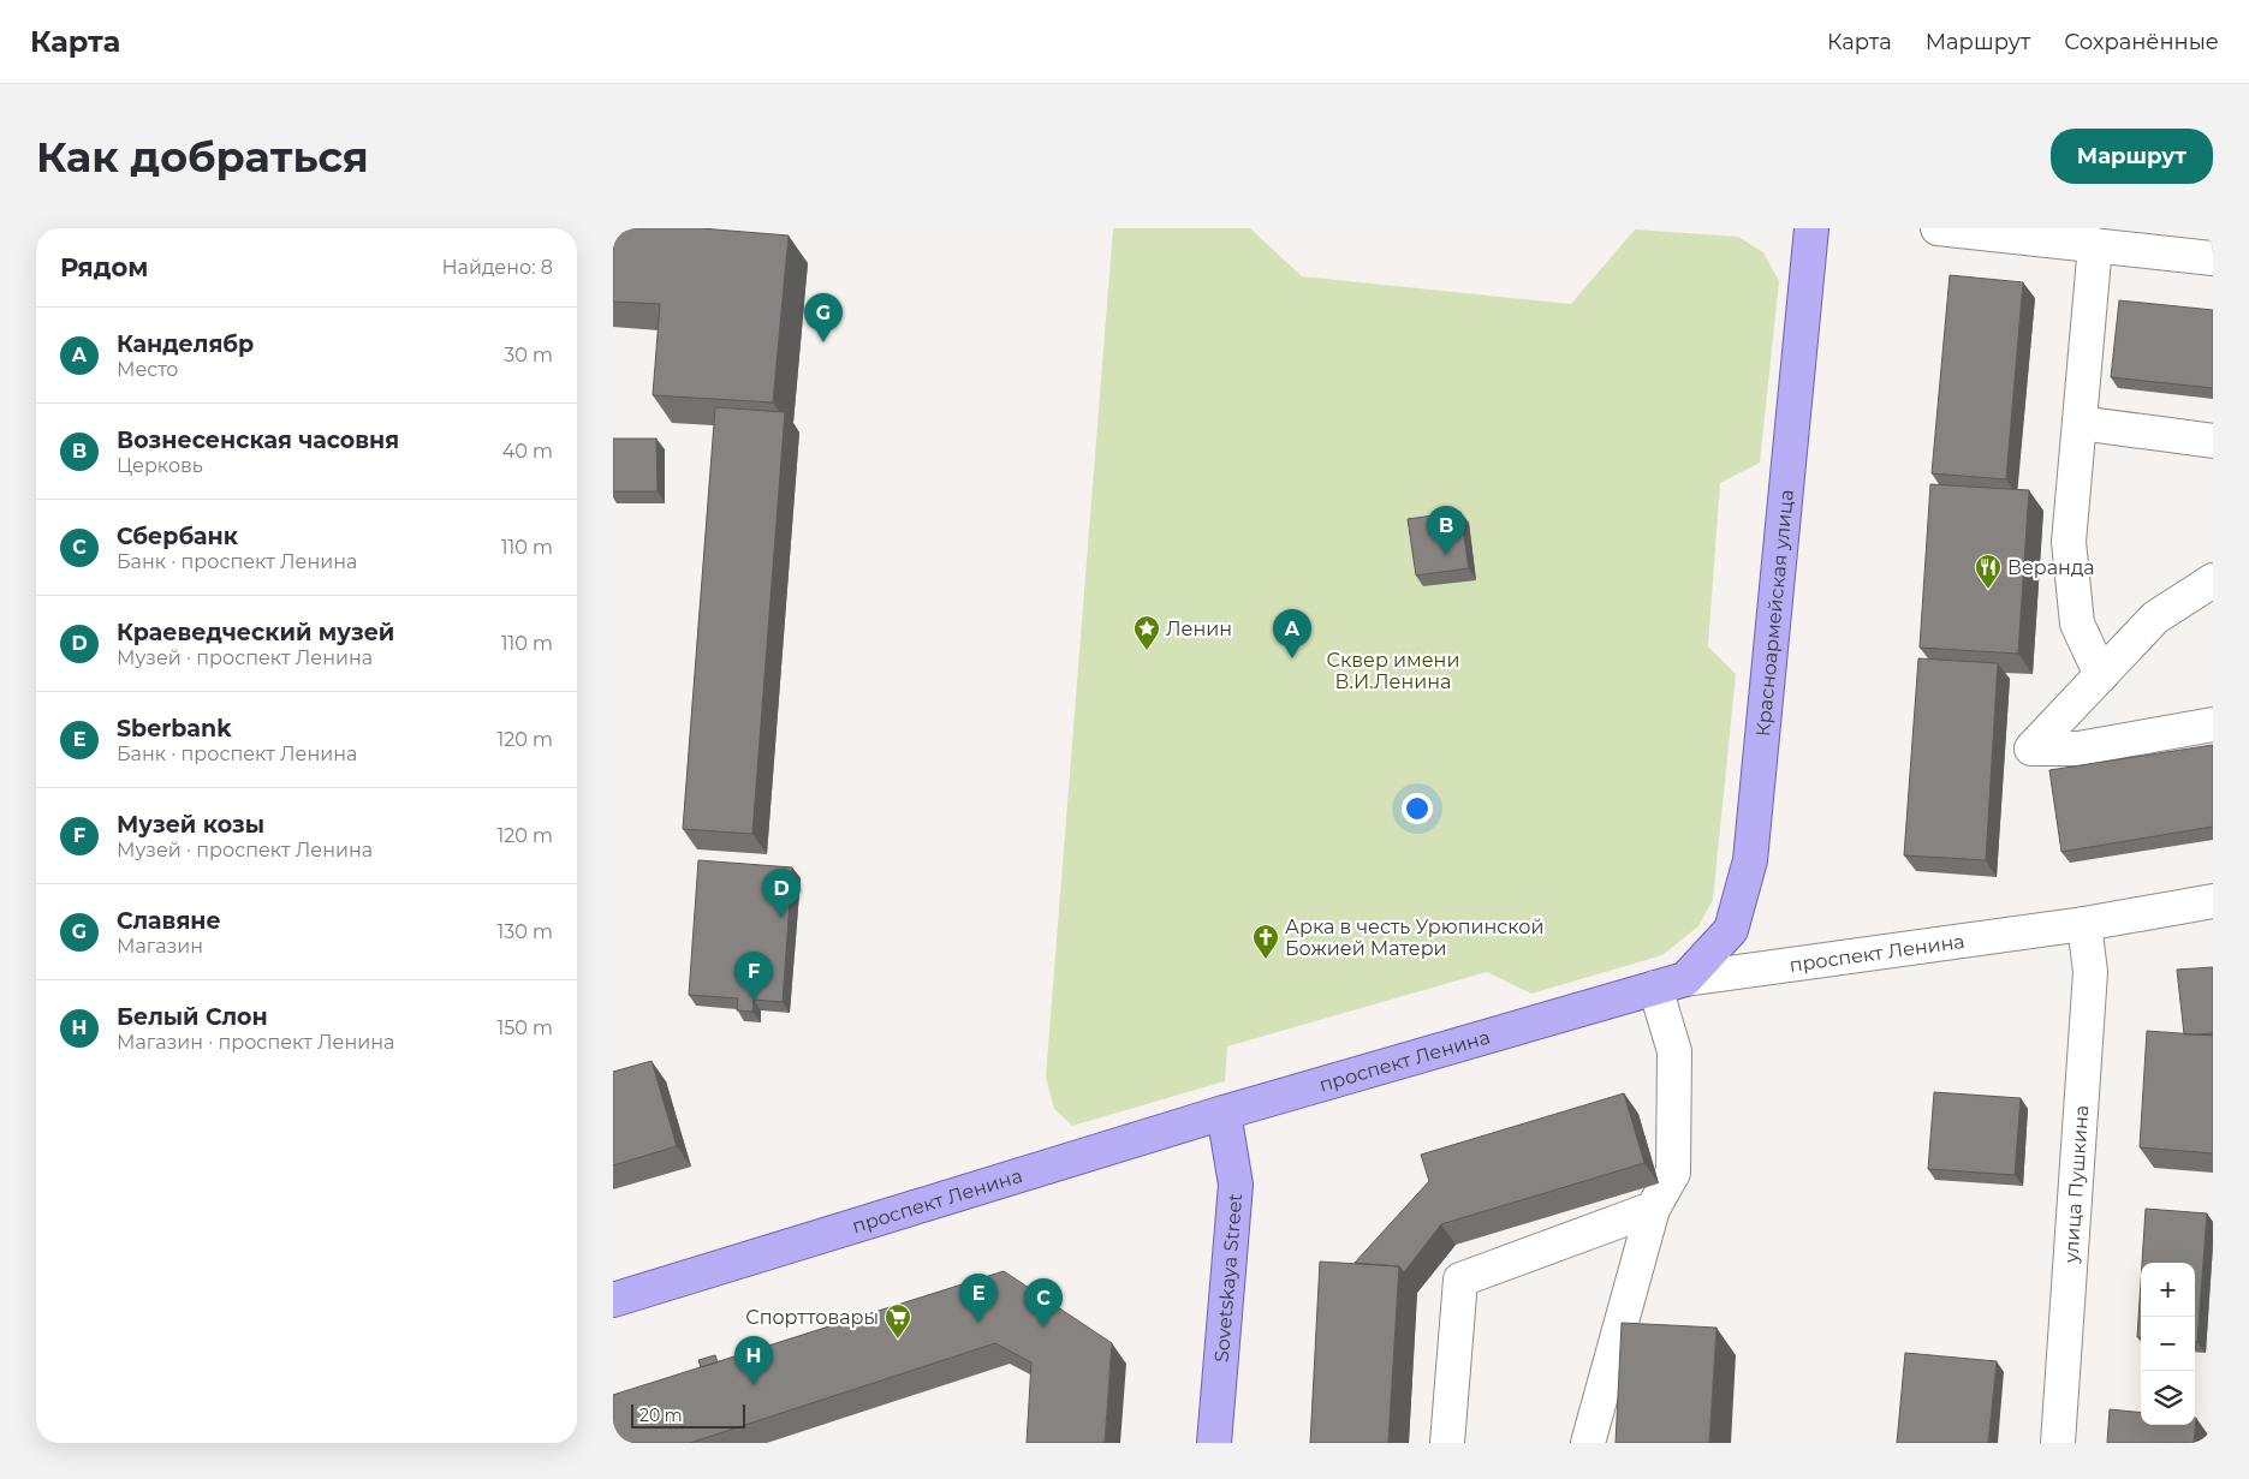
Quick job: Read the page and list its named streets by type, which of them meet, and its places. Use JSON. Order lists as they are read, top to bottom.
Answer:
{
  "streets": {
    "main road": ["Красноармейская улица", "проспект Ленина", "Sovetskaya Street"],
    "street": ["улица Пушкина"]
  },
  "crossings": [
    ["Красноармейская улица", "проспект Ленина"],
    ["проспект Ленина", "улица Пушкина"],
    ["проспект Ленина", "Sovetskaya Street"]
  ],
  "parks": ["Сквер имени В.И.Ленина"],
  "places": {
    "restaurant": ["Веранда"],
    "place": ["Ленин"],
    "church": ["Арка в честь Урюпинской Божией Матери"],
    "supermarket": ["Спорттовары"]
  },
  "scale_bar": "20 m",
  "page": {
    "header": "Карта",
    "nav": ["Карта", "Маршрут", "Сохранённые"],
    "buttons": "Маршрут",
    "title": "Как добраться",
    "heading": ["Рядом", "Найдено: 8"],
    "pins": [
      "G",
      "B",
      "A",
      "D",
      "F",
      "E",
      "C",
      "H"
    ],
    "list": [
      {
        "mark": "A",
        "name": "Канделябр",
        "note": "Место",
        "value": "30 m"
      },
      {
        "mark": "B",
        "name": "Вознесенская часовня",
        "note": "Церковь",
        "value": "40 m"
      },
      {
        "mark": "C",
        "name": "Сбербанк",
        "note": "Банк · проспект Ленина",
        "value": "110 m"
      },
      {
        "mark": "D",
        "name": "Краеведческий музей",
        "note": "Музей · проспект Ленина",
        "value": "110 m"
      },
      {
        "mark": "E",
        "name": "Sberbank",
        "note": "Банк · проспект Ленина",
        "value": "120 m"
      },
      {
        "mark": "F",
        "name": "Музей козы",
        "note": "Музей · проспект Ленина",
        "value": "120 m"
      },
      {
        "mark": "G",
        "name": "Славяне",
        "note": "Магазин",
        "value": "130 m"
      },
      {
        "mark": "H",
        "name": "Белый Слон",
        "note": "Магазин · проспект Ленина",
        "value": "150 m"
      }
    ],
    "map_buttons": ["+", "−"],
    "scale": "20 m"
  }
}
